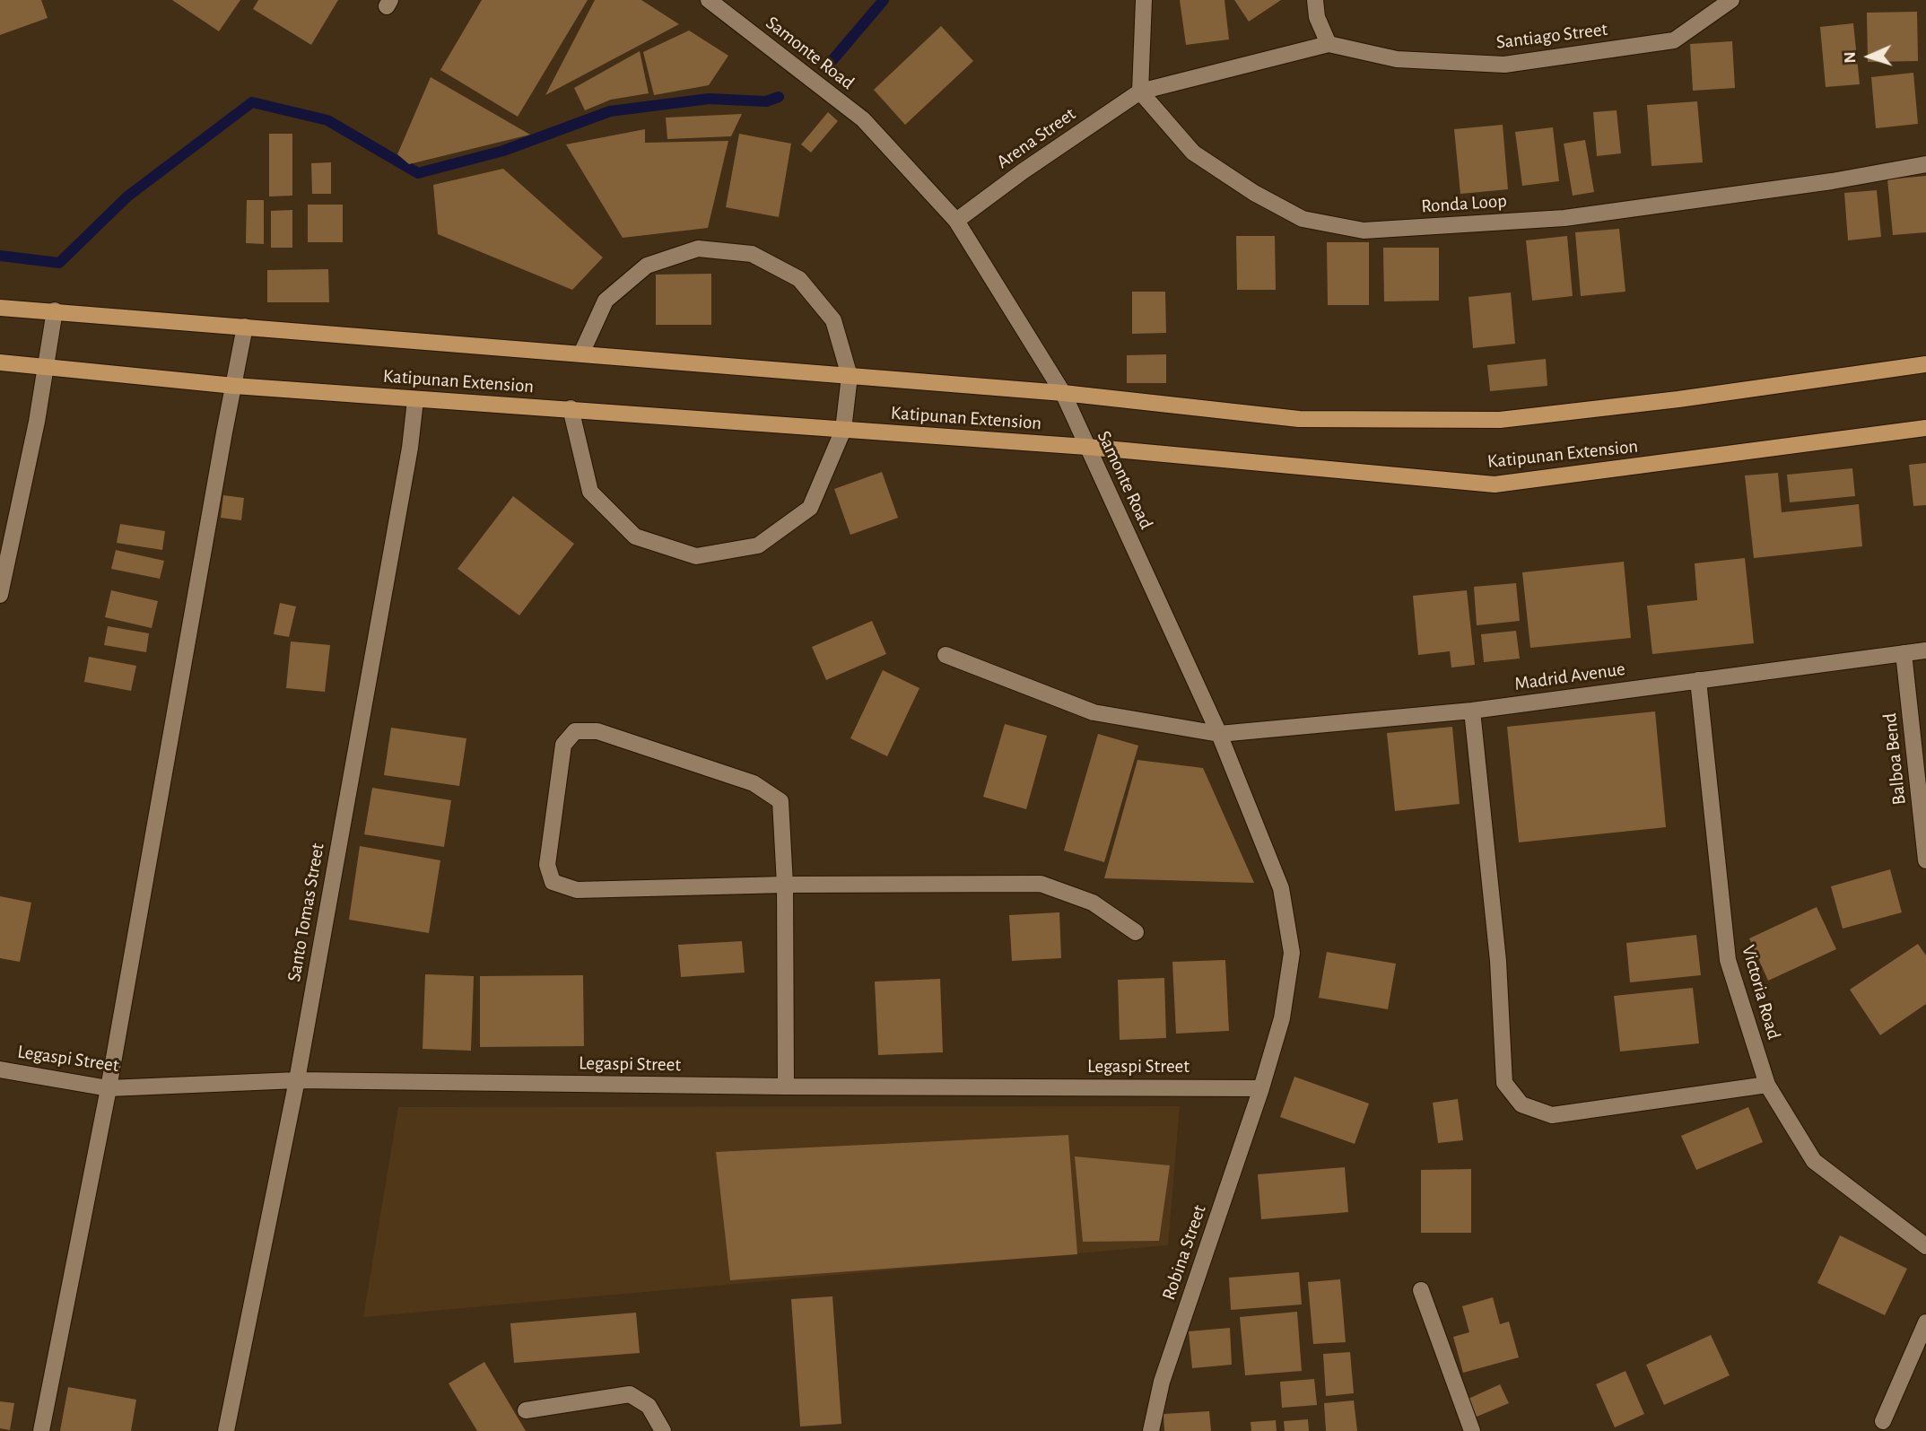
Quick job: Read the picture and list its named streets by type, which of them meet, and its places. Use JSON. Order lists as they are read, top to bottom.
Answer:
{
  "streets": {
    "main road": ["Katipunan Extension"],
    "street": [
      "Santiago Street",
      "Samonte Road",
      "Arena Street",
      "Ronda Loop",
      "Madrid Avenue",
      "Balboa Bend",
      "Santo Tomas Street",
      "Victoria Road",
      "Legaspi Street",
      "Robina Street"
    ]
  },
  "crossings": [
    ["Santiago Street", "Arena Street"],
    ["Santiago Street", "Ronda Loop"],
    ["Samonte Road", "Arena Street"],
    ["Samonte Road", "Katipunan Extension"],
    ["Samonte Road", "Madrid Avenue"],
    ["Samonte Road", "Legaspi Street"],
    ["Samonte Road", "Robina Street"],
    ["Arena Street", "Ronda Loop"],
    ["Katipunan Extension", "Santo Tomas Street"],
    ["Madrid Avenue", "Balboa Bend"],
    ["Madrid Avenue", "Victoria Road"],
    ["Santo Tomas Street", "Legaspi Street"],
    ["Legaspi Street", "Robina Street"]
  ],
  "north": "left"
}
